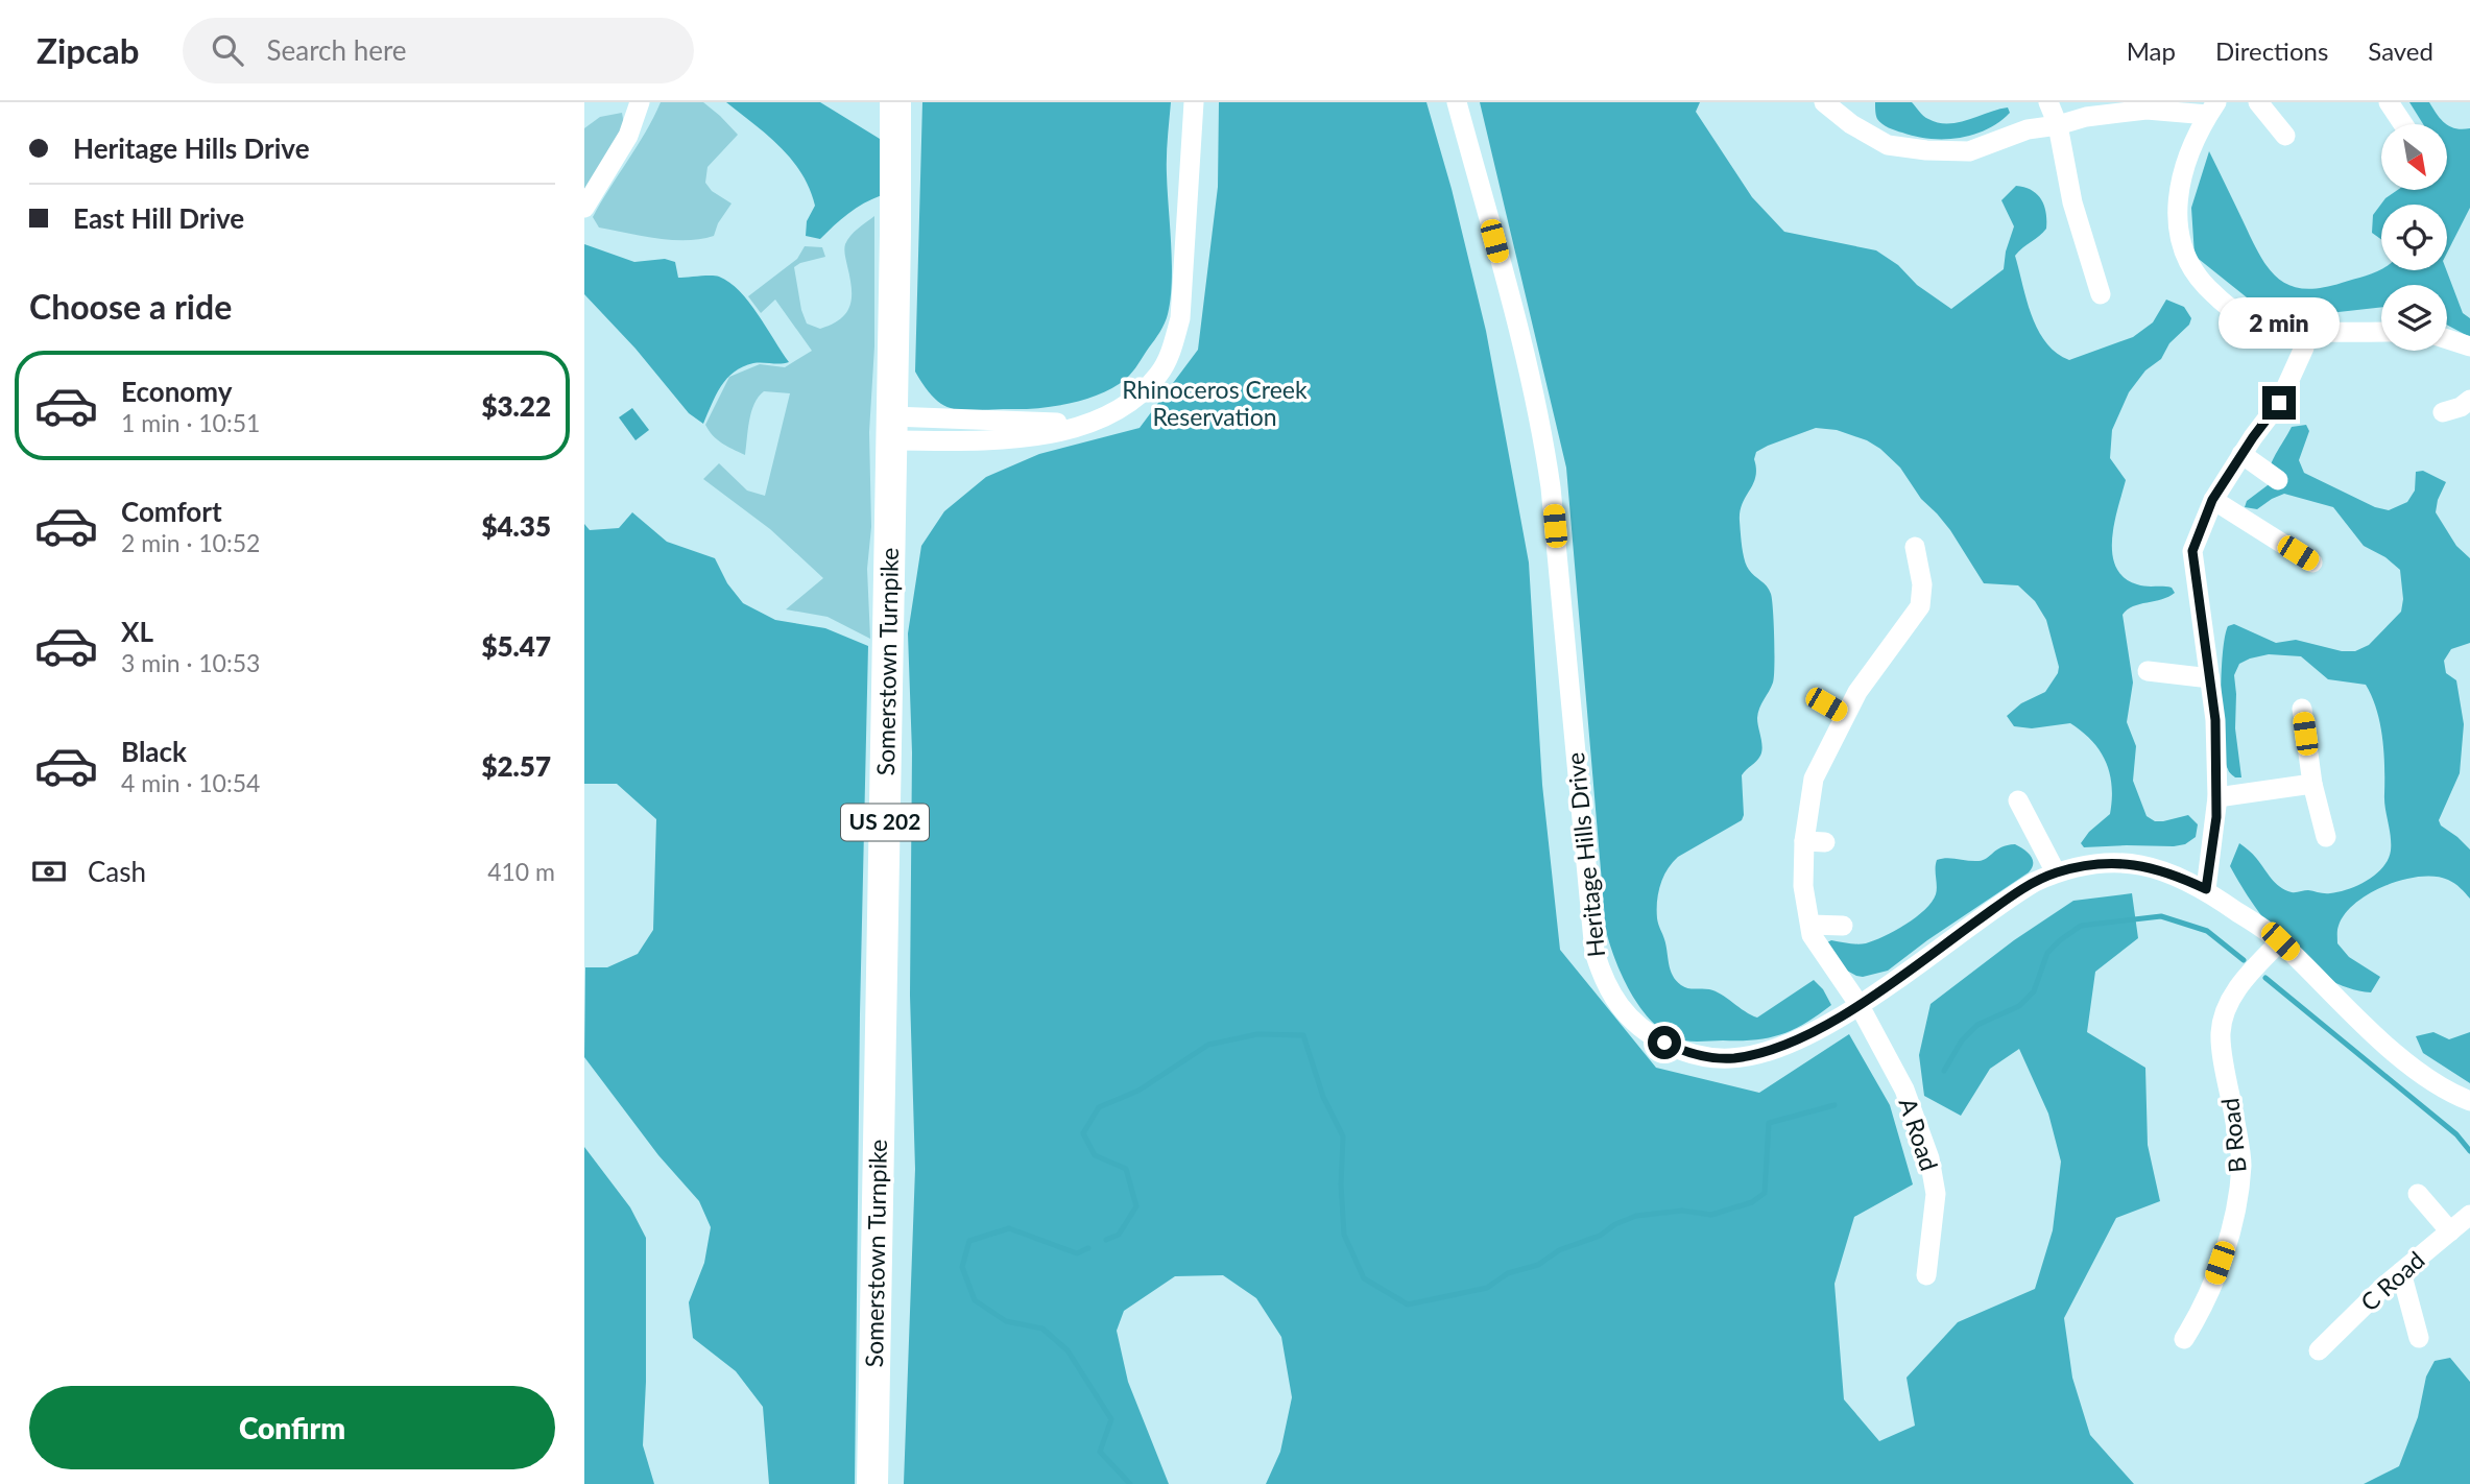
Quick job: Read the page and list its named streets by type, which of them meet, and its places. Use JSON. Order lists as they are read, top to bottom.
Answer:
{
  "streets": {
    "main road": ["Somerstown Turnpike", "US 202"],
    "street": [
      "Heritage Hills Drive",
      "A Road",
      "B Road",
      "C Road"
    ]
  },
  "crossings": [
    ["Heritage Hills Drive", "A Road"],
    ["Heritage Hills Drive", "B Road"]
  ],
  "parks": ["Rhinoceros Creek Reservation"],
  "north": "bottom right",
  "page": {
    "header": "Zipcab",
    "search": "Search here",
    "nav": ["Map", "Directions", "Saved"],
    "banner": ["Heritage Hills Drive", "East Hill Drive"],
    "heading": "Choose a ride",
    "bubble": "2 min",
    "list": [
      {
        "name": "Economy",
        "note": "1 min · 10:51",
        "value": "$3.22"
      },
      {
        "name": "Comfort",
        "note": "2 min · 10:52",
        "value": "$4.35"
      },
      {
        "name": "XL",
        "note": "3 min · 10:53",
        "value": "$5.47"
      },
      {
        "name": "Black",
        "note": "4 min · 10:54",
        "value": "$2.57"
      }
    ],
    "pay": ["Cash", "410 m"],
    "buttons": "Confirm"
  }
}
